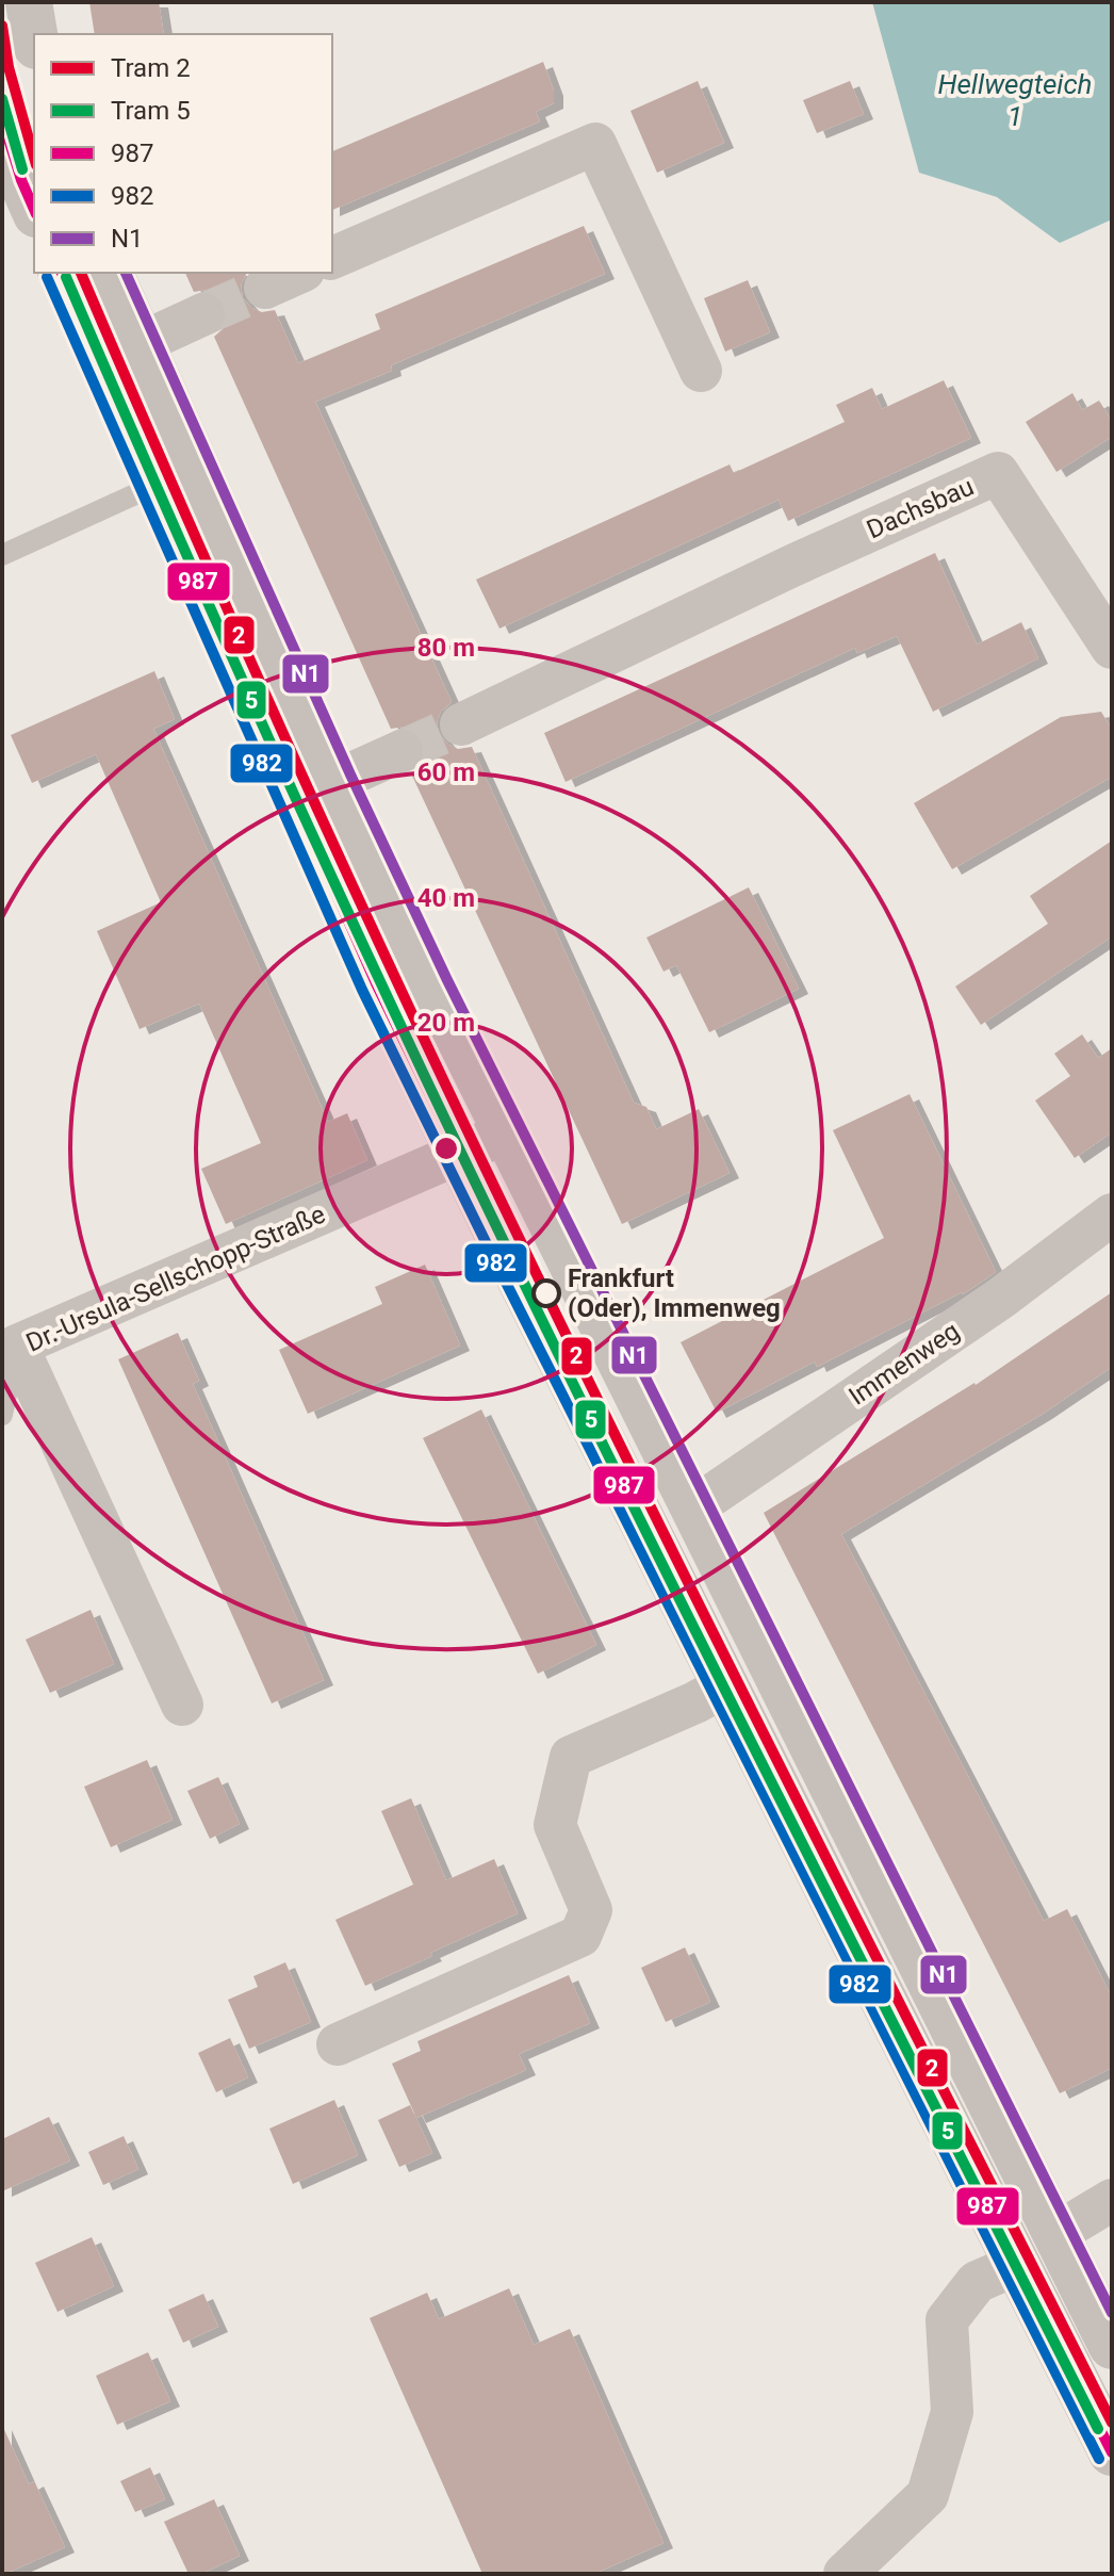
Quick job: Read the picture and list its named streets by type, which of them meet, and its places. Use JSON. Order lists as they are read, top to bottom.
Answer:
{
  "streets": {
    "street": ["Dachsbau", "Dr.-Ursula-Sellschopp-Straße", "Immenweg"]
  },
  "water": ["Hellwegteich 1"],
  "places": ["Frankfurt (Oder), Immenweg"],
  "lines": [
    "tram line 2",
    "tram line 5",
    "transit line 987",
    "transit line N1",
    "transit line 982"
  ],
  "legend": [
    "Tram 2",
    "Tram 5",
    "987",
    "982",
    "N1"
  ],
  "rings": [
    "80 m",
    "60 m",
    "40 m",
    "20 m"
  ]
}
